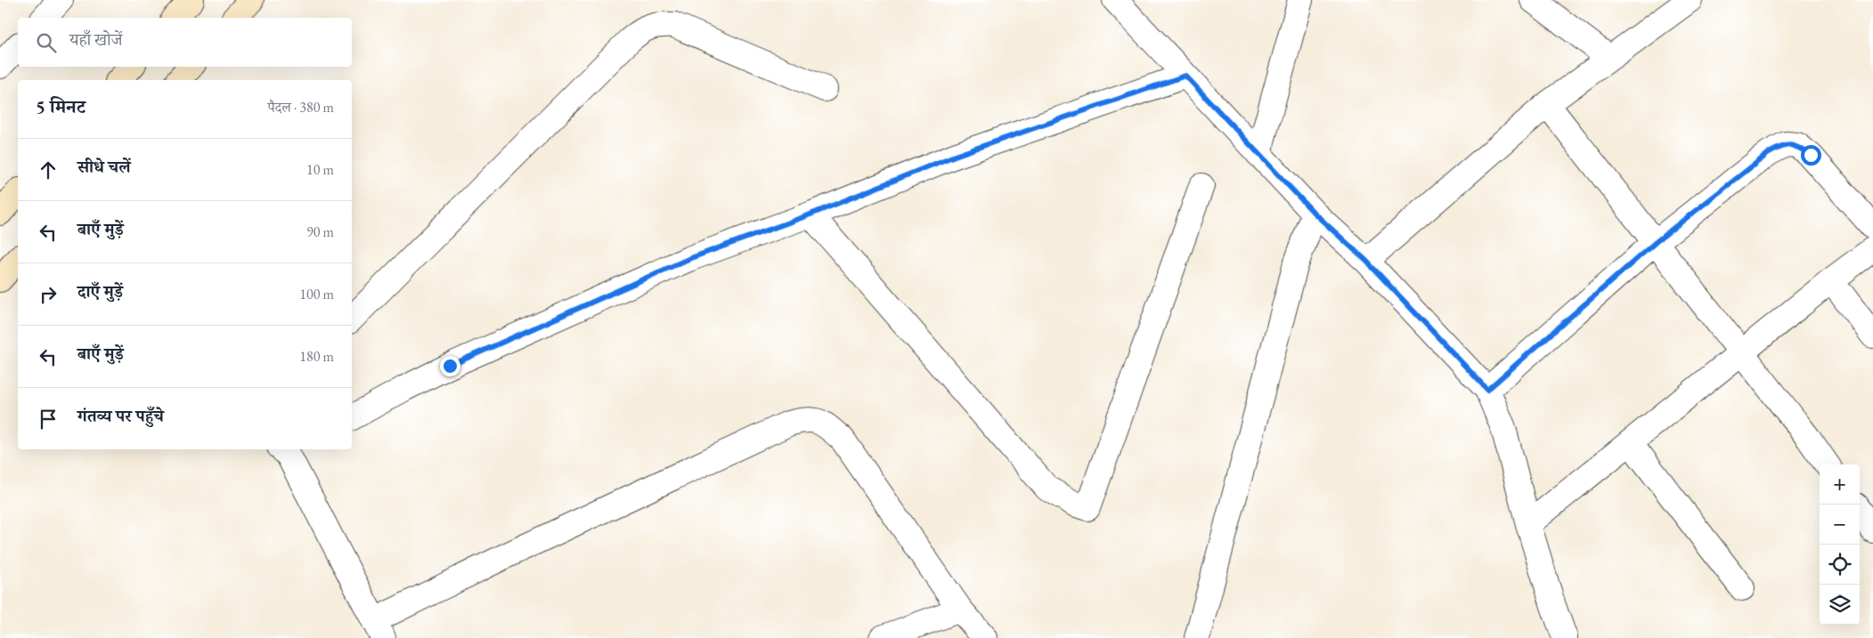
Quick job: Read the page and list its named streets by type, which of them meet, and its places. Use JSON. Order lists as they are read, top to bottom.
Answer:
{
  "page": {
    "search": "यहाँ खोजें",
    "heading": ["5 मिनट", "पैदल · 380 m"],
    "list": [
      ["सीधे चलें", "10 m"],
      ["बाएँ मुड़ें", "90 m"],
      ["दाएँ मुड़ें", "100 m"],
      ["बाएँ मुड़ें", "180 m"],
      "गंतव्य पर पहुँचे"
    ],
    "map_buttons": ["+", "−"]
  }
}
